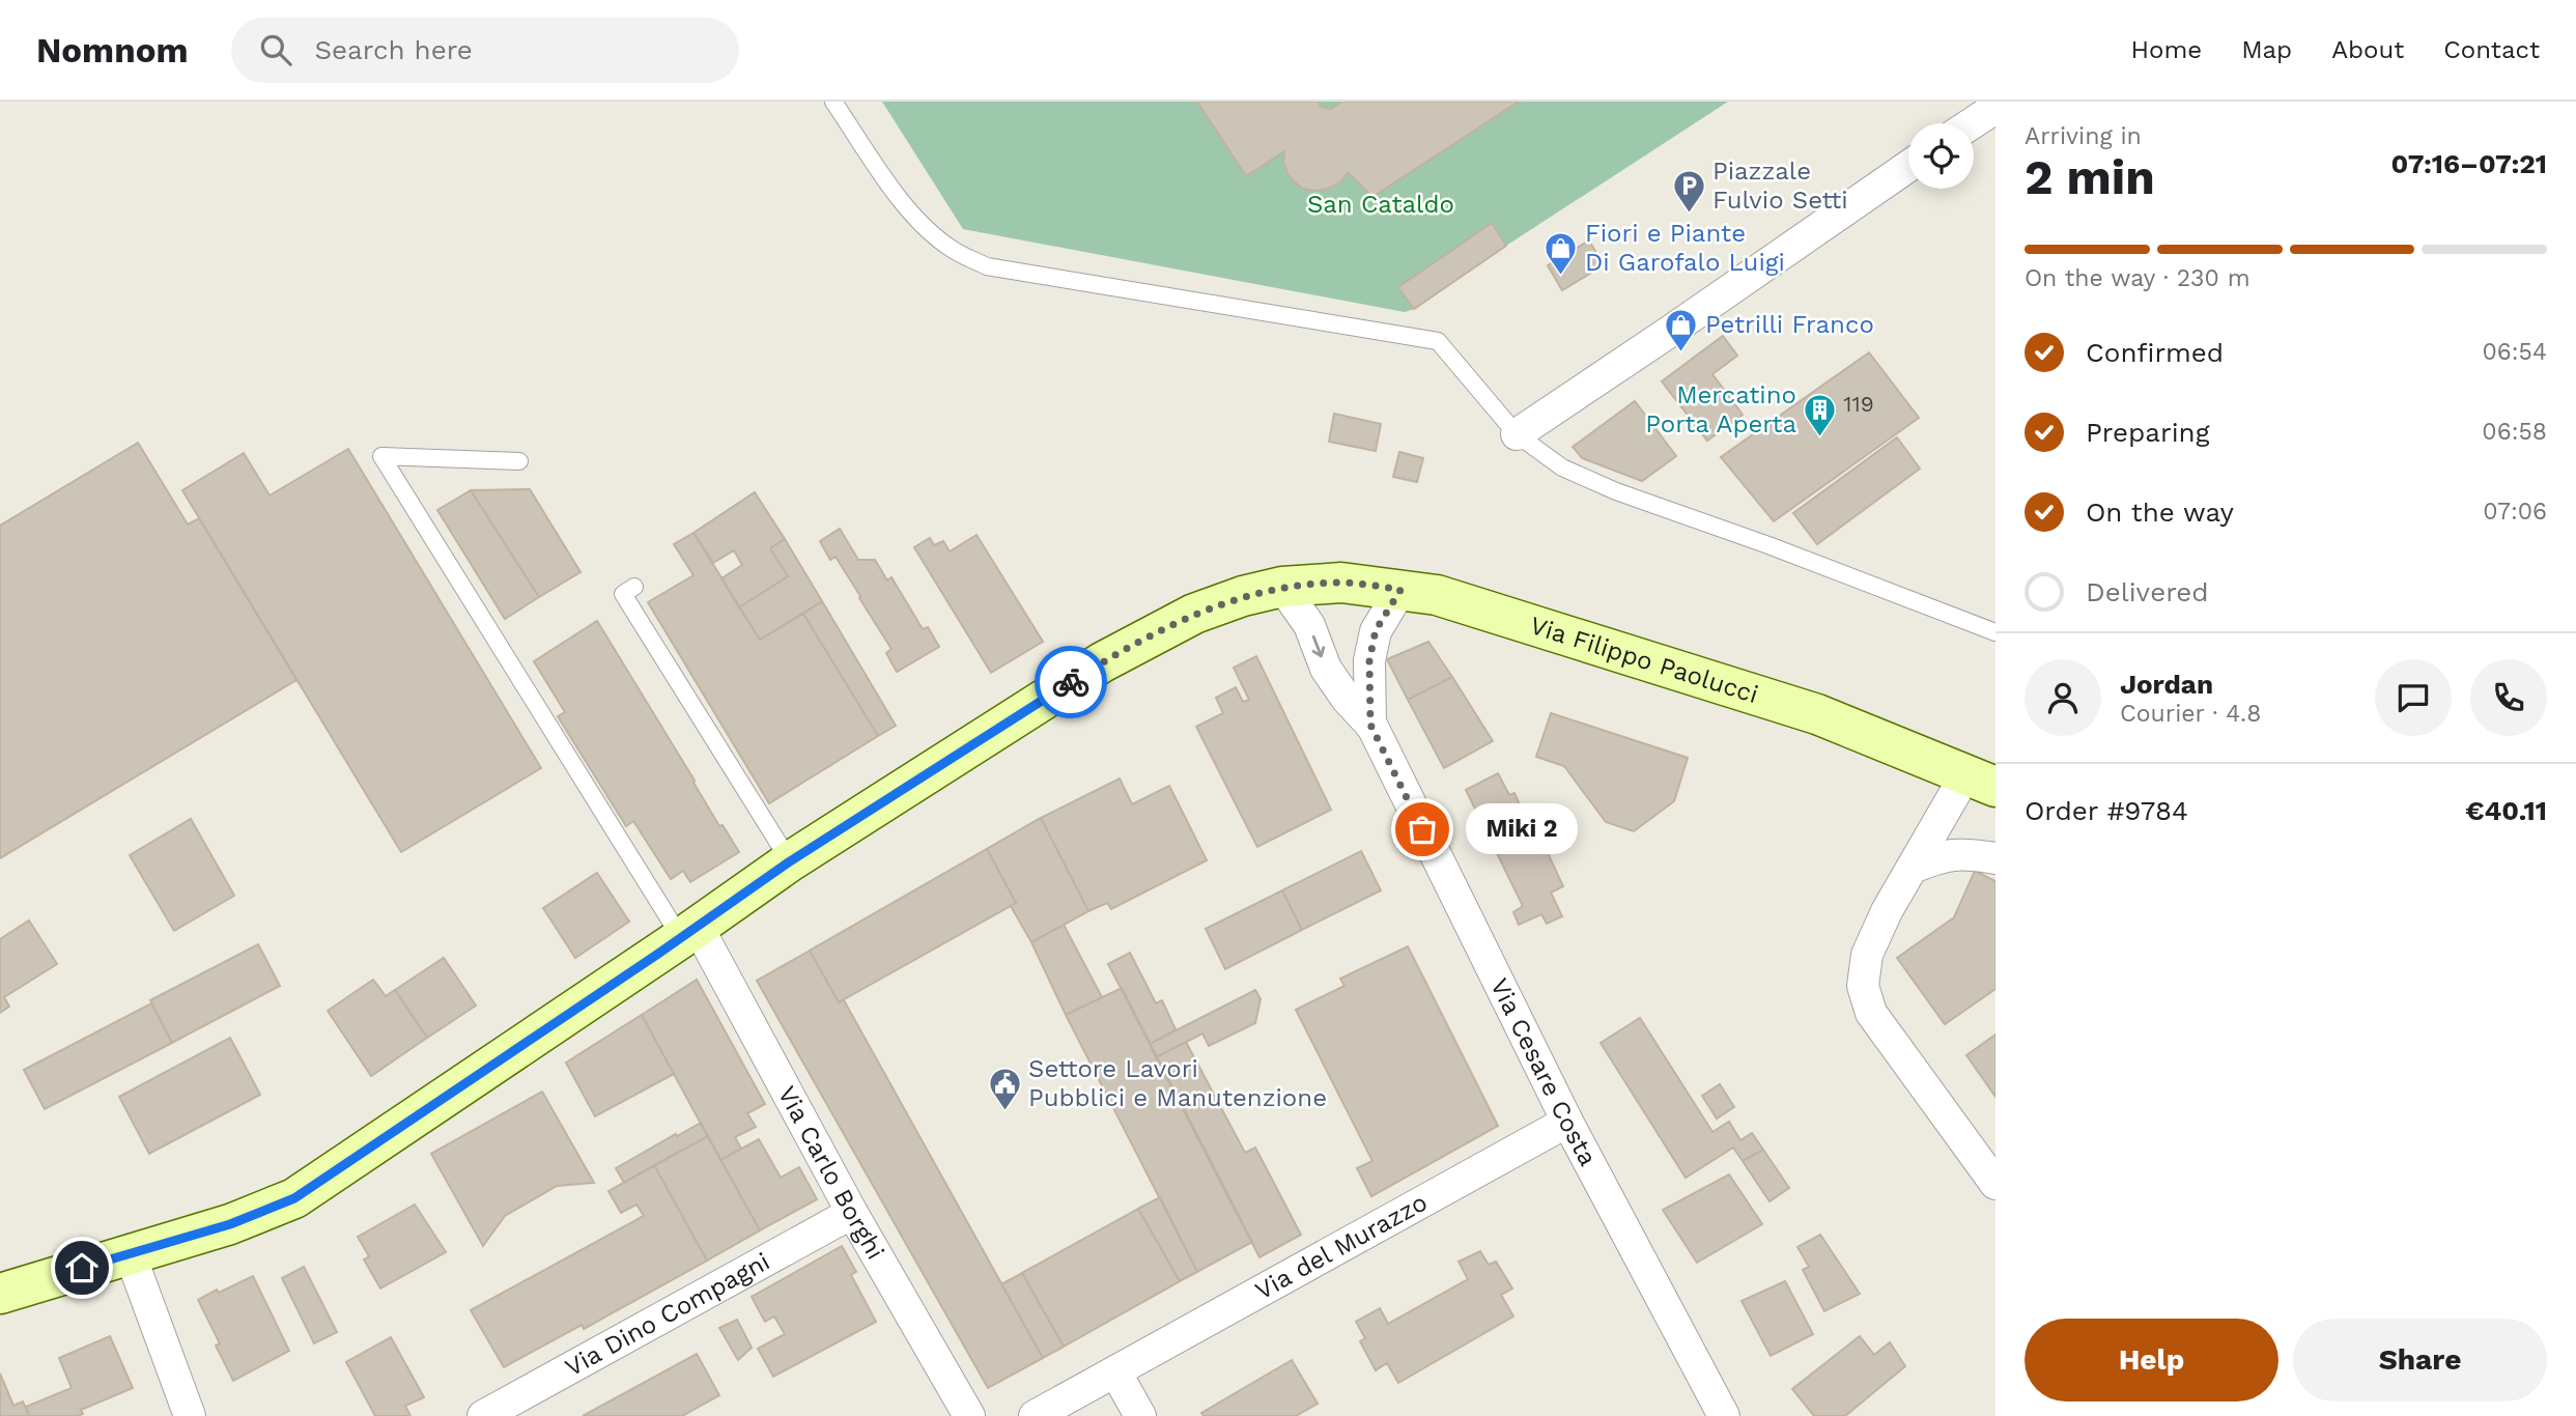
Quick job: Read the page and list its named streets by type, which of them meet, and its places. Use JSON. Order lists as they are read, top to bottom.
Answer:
{
  "streets": {
    "street": [
      "Via Filippo Paolucci",
      "Via Cesare Costa",
      "Via Carlo Borghi",
      "Via del Murazzo",
      "Via Dino Compagni"
    ]
  },
  "crossings": [
    ["Via Filippo Paolucci", "Via Cesare Costa"],
    ["Via Filippo Paolucci", "Via Carlo Borghi"],
    ["Via Cesare Costa", "Via del Murazzo"],
    ["Via Carlo Borghi", "Via Dino Compagni"]
  ],
  "parks": ["San Cataldo"],
  "places": {
    "parking": ["Piazzale Fulvio Setti"],
    "shop": ["Fiori e Piante Di Garofalo Luigi", "Petrilli Franco"],
    "building": ["Mercatino Porta Aperta"],
    "other": ["Miki 2"],
    "public building": ["Settore Lavori Pubblici e Manutenzione"]
  },
  "house_numbers": ["119"],
  "page": {
    "header": "Nomnom",
    "search": "Search here",
    "nav": [
      "Home",
      "Map",
      "About",
      "Contact"
    ],
    "heading": ["2 min", "Arriving in", "07:16–07:21"],
    "panel": [
      "Jordan",
      "Courier · 4.8",
      "Order #9784",
      "€40.11"
    ],
    "bar": "On the way · 230 m",
    "list": [
      ["Confirmed", "06:54"],
      ["Preparing", "06:58"],
      ["On the way", "07:06"],
      "Delivered"
    ],
    "bubble": "Miki 2",
    "buttons": ["Help", "Share"]
  }
}
